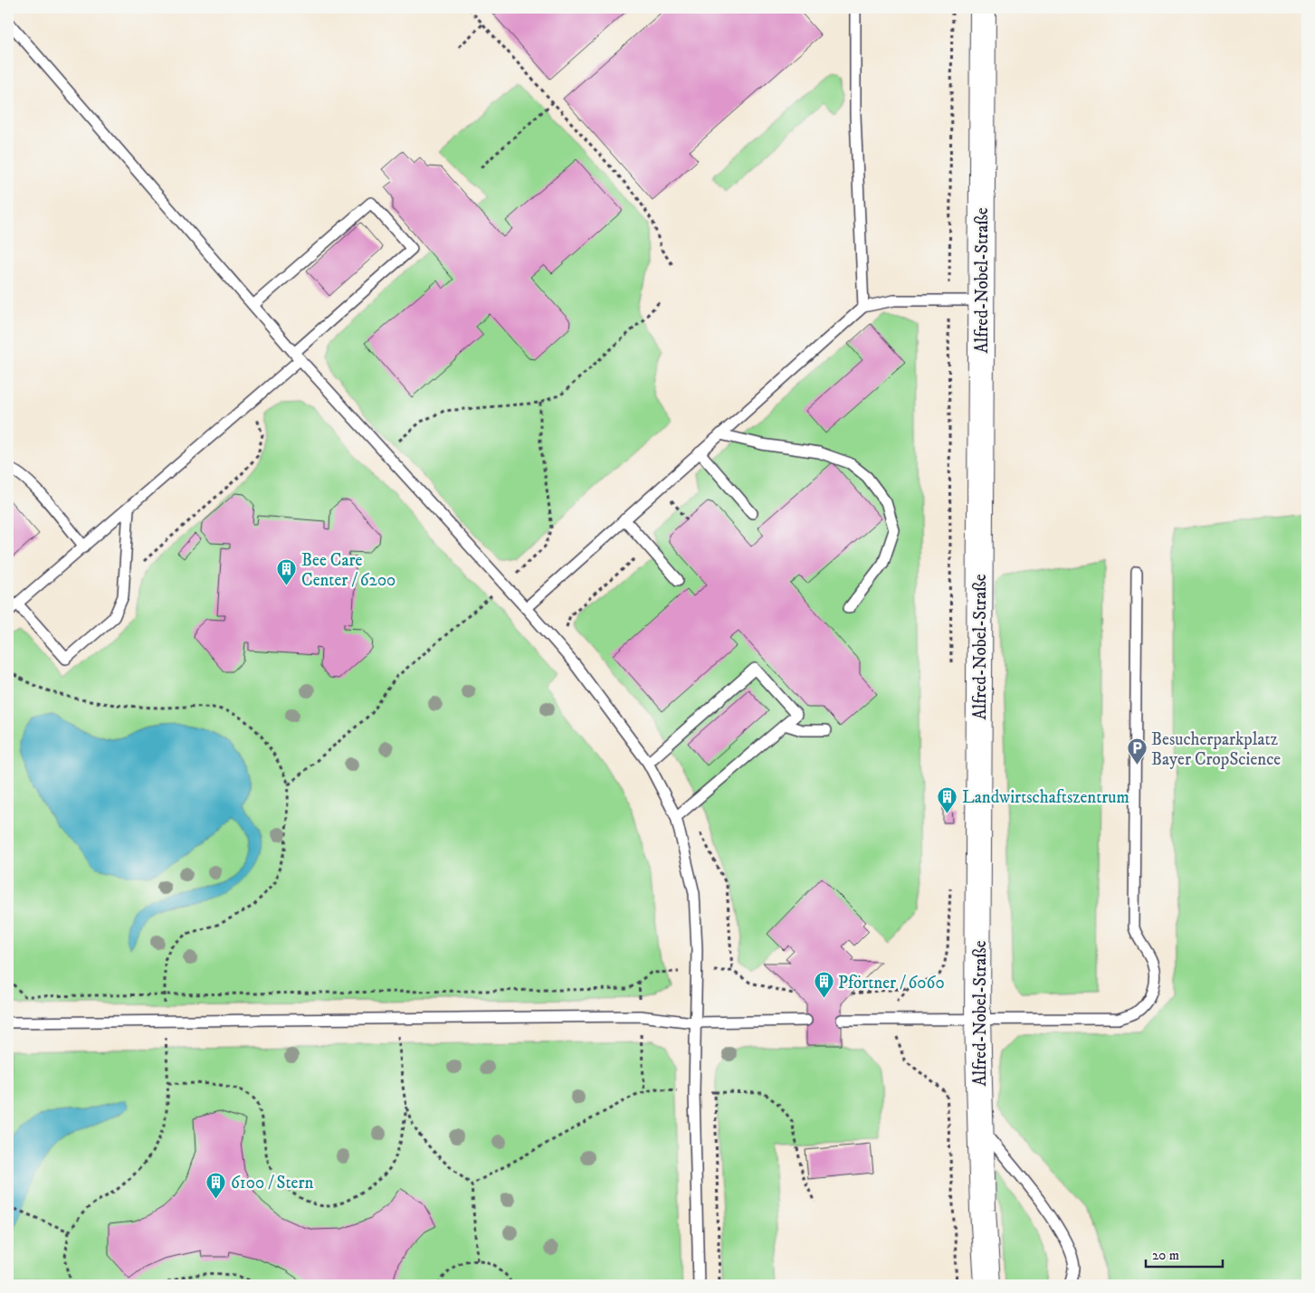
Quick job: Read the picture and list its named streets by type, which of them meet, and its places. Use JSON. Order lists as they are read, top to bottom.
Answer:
{
  "streets": {
    "street": ["Alfred-Nobel-Straße"]
  },
  "places": {
    "building": [
      "Bee Care Center / 6200",
      "Landwirtschaftszentrum",
      "Pförtner / 6060",
      "6100 / Stern"
    ],
    "parking": ["Besucherparkplatz Bayer CropScience"]
  },
  "scale_bar": "20 m"
}
